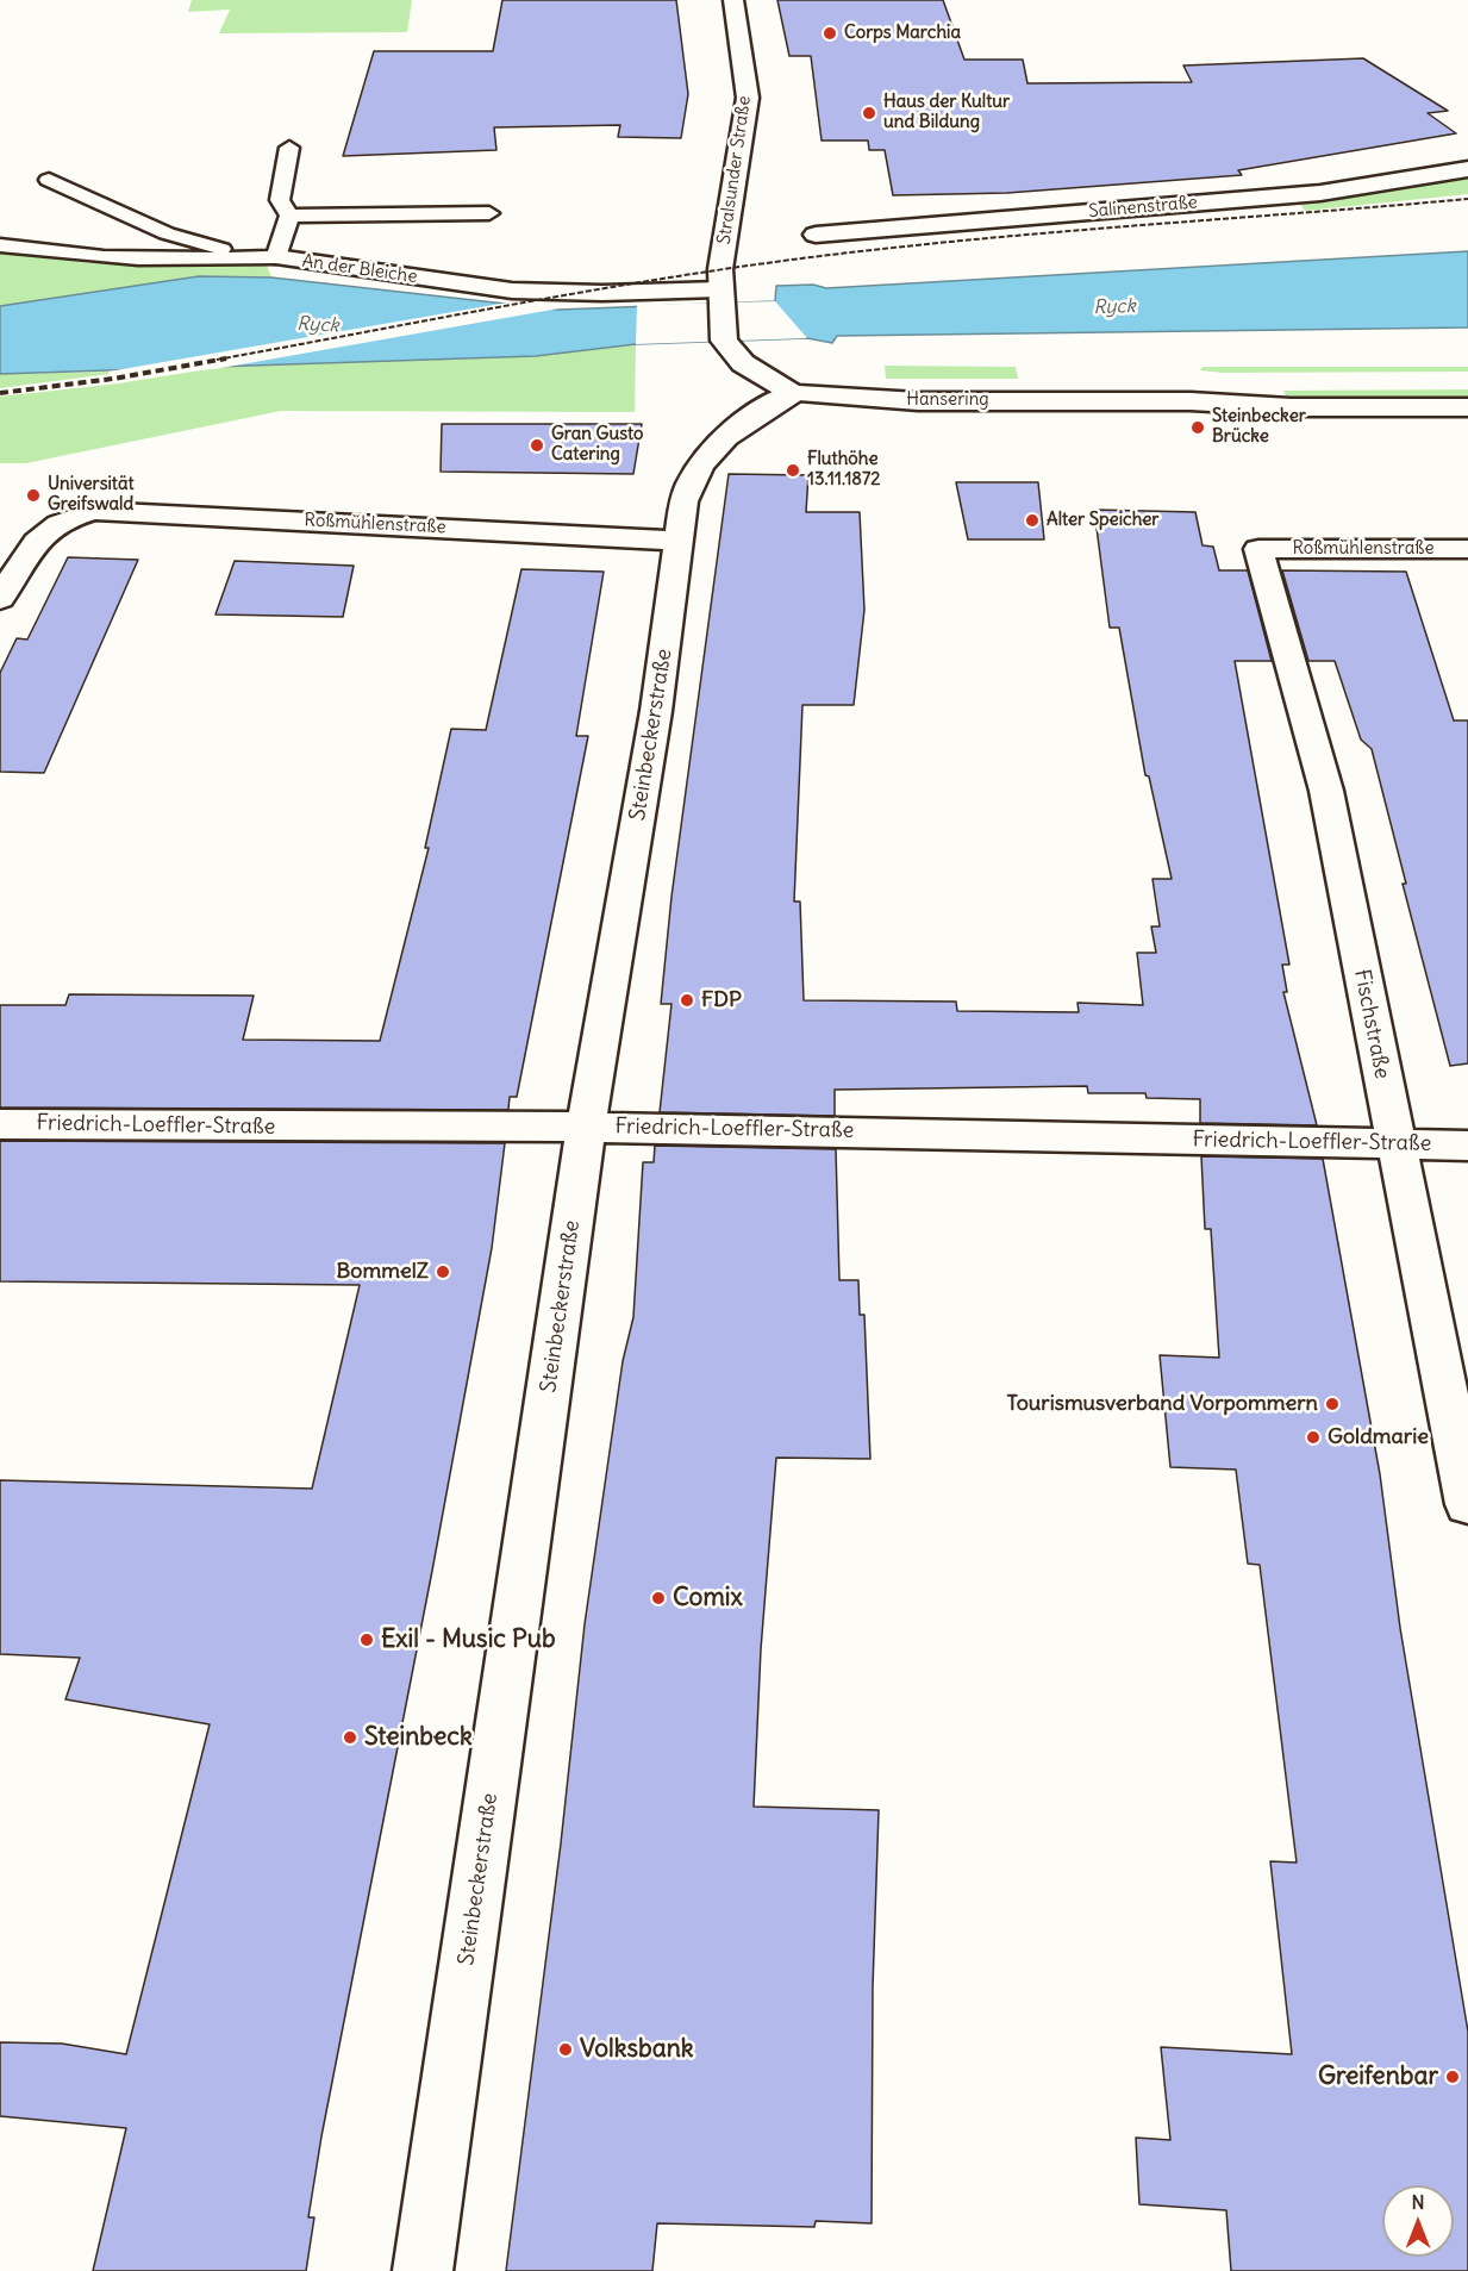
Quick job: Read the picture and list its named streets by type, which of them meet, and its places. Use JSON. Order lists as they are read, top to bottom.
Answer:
{
  "streets": {
    "street": [
      "Stralsunder Straße",
      "Salinenstraße",
      "An der Bleiche",
      "Hansering",
      "Roßmühlenstraße",
      "Steinbeckerstraße",
      "Fischstraße",
      "Friedrich-Loeffler-Straße"
    ]
  },
  "crossings": [
    ["Stralsunder Straße", "An der Bleiche"],
    ["Stralsunder Straße", "Hansering"],
    ["Hansering", "Steinbeckerstraße"],
    ["Roßmühlenstraße", "Steinbeckerstraße"],
    ["Roßmühlenstraße", "Fischstraße"],
    ["Steinbeckerstraße", "Friedrich-Loeffler-Straße"],
    ["Fischstraße", "Friedrich-Loeffler-Straße"]
  ],
  "water": ["Ryck"],
  "places": [
    "Corps Marchia",
    "Haus der Kultur und Bildung",
    "Steinbecker Brücke",
    "Gran Gusto Catering",
    "Fluthöhe 13.11.1872",
    "Universität Greifswald",
    "Alter Speicher",
    "FDP",
    "BommelZ",
    "Tourismusverband Vorpommern",
    "Goldmarie",
    "Comix",
    "Exil - Music Pub",
    "Steinbeck",
    "Volksbank",
    "Greifenbar"
  ],
  "north": "top"
}
